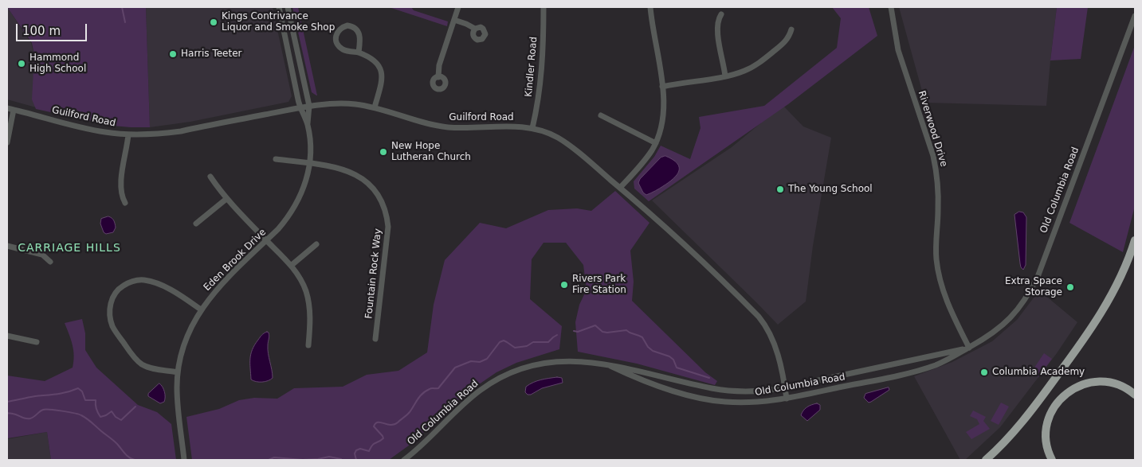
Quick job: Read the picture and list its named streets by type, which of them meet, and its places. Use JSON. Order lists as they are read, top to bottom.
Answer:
{
  "streets": {
    "street": [
      "Kindler Road",
      "Guilford Road",
      "Riverwood Drive",
      "Old Columbia Road",
      "Eden Brook Drive",
      "Fountain Rock Way"
    ]
  },
  "crossings": [
    ["Kindler Road", "Guilford Road"],
    ["Guilford Road", "Old Columbia Road"],
    ["Guilford Road", "Eden Brook Drive"],
    ["Riverwood Drive", "Old Columbia Road"],
    ["Eden Brook Drive", "Fountain Rock Way"]
  ],
  "districts": ["CARRIAGE HILLS"],
  "places": [
    "Kings Contrivance Liquor and Smoke Shop",
    "Harris Teeter",
    "Hammond High School",
    "New Hope Lutheran Church",
    "The Young School",
    "Rivers Park Fire Station",
    "Extra Space Storage",
    "Columbia Academy"
  ],
  "scale_bar": "100 m"
}
